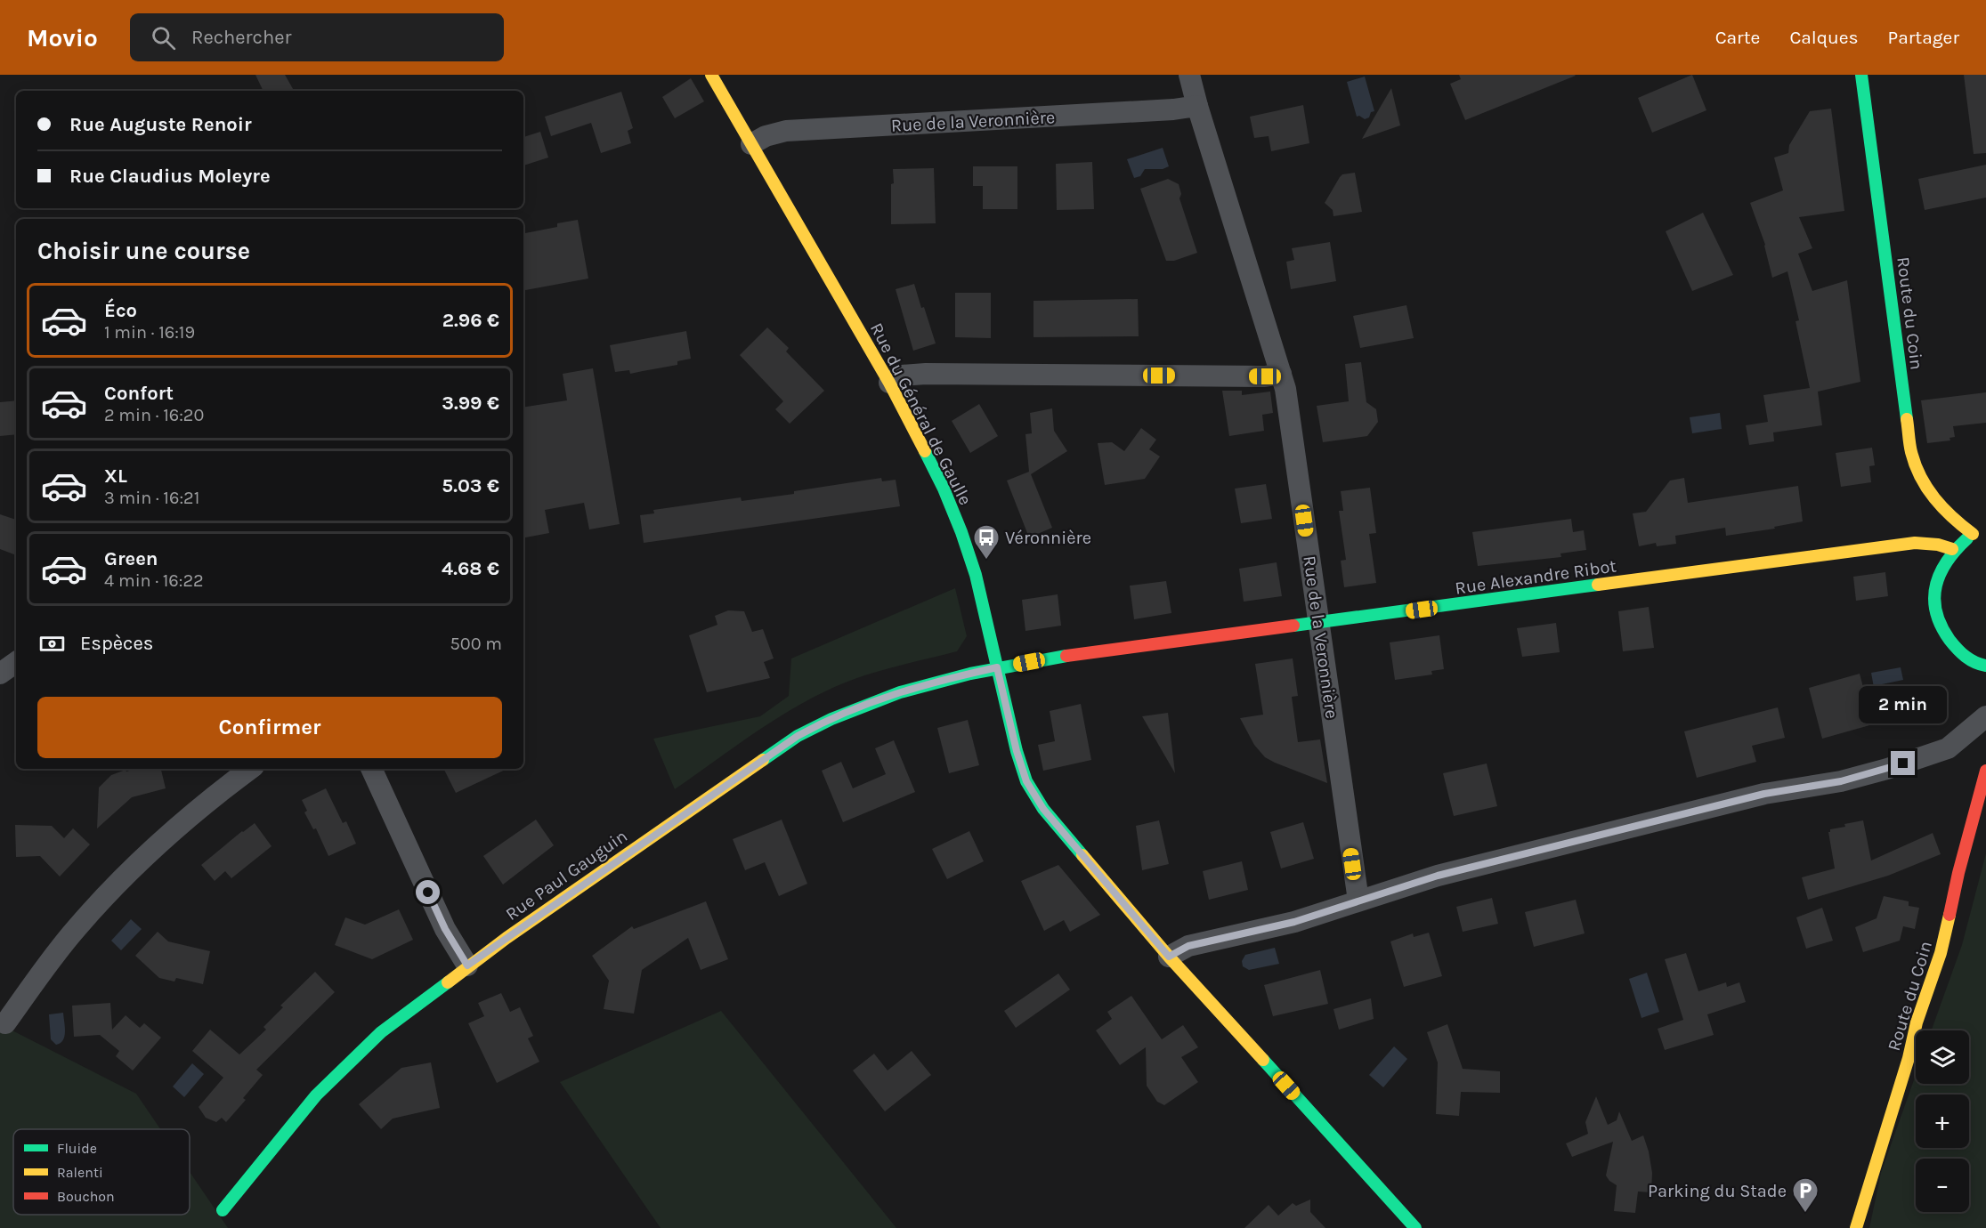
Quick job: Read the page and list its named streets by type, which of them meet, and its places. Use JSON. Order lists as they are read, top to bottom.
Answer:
{
  "streets": {
    "street": [
      "Rue de la Veronnière",
      "Route du Coin",
      "Rue du Général de Gaulle",
      "Rue Alexandre Ribot",
      "Rue Paul Gauguin"
    ]
  },
  "crossings": [
    ["Rue de la Veronnière", "Rue du Général de Gaulle"],
    ["Rue de la Veronnière", "Rue Alexandre Ribot"],
    ["Rue du Général de Gaulle", "Rue Alexandre Ribot"],
    ["Rue du Général de Gaulle", "Rue Paul Gauguin"],
    ["Rue Alexandre Ribot", "Rue Paul Gauguin"]
  ],
  "places": {
    "bus stop": ["Véronnière"],
    "parking": ["Parking du Stade"]
  },
  "legend": ["Fluide", "Ralenti", "Bouchon"],
  "page": {
    "header": "Movio",
    "search": "Rechercher",
    "nav": ["Carte", "Calques", "Partager"],
    "banner": ["Rue Auguste Renoir", "Rue Claudius Moleyre"],
    "heading": "Choisir une course",
    "list": [
      {
        "name": "Éco",
        "note": "1 min · 16:19",
        "value": "2.96 €"
      },
      {
        "name": "Confort",
        "note": "2 min · 16:20",
        "value": "3.99 €"
      },
      {
        "name": "XL",
        "note": "3 min · 16:21",
        "value": "5.03 €"
      },
      {
        "name": "Green",
        "note": "4 min · 16:22",
        "value": "4.68 €"
      }
    ],
    "pay": ["Espèces", "500 m"],
    "bubble": "2 min",
    "buttons": "Confirmer",
    "map_buttons": ["+", "−"]
  }
}
